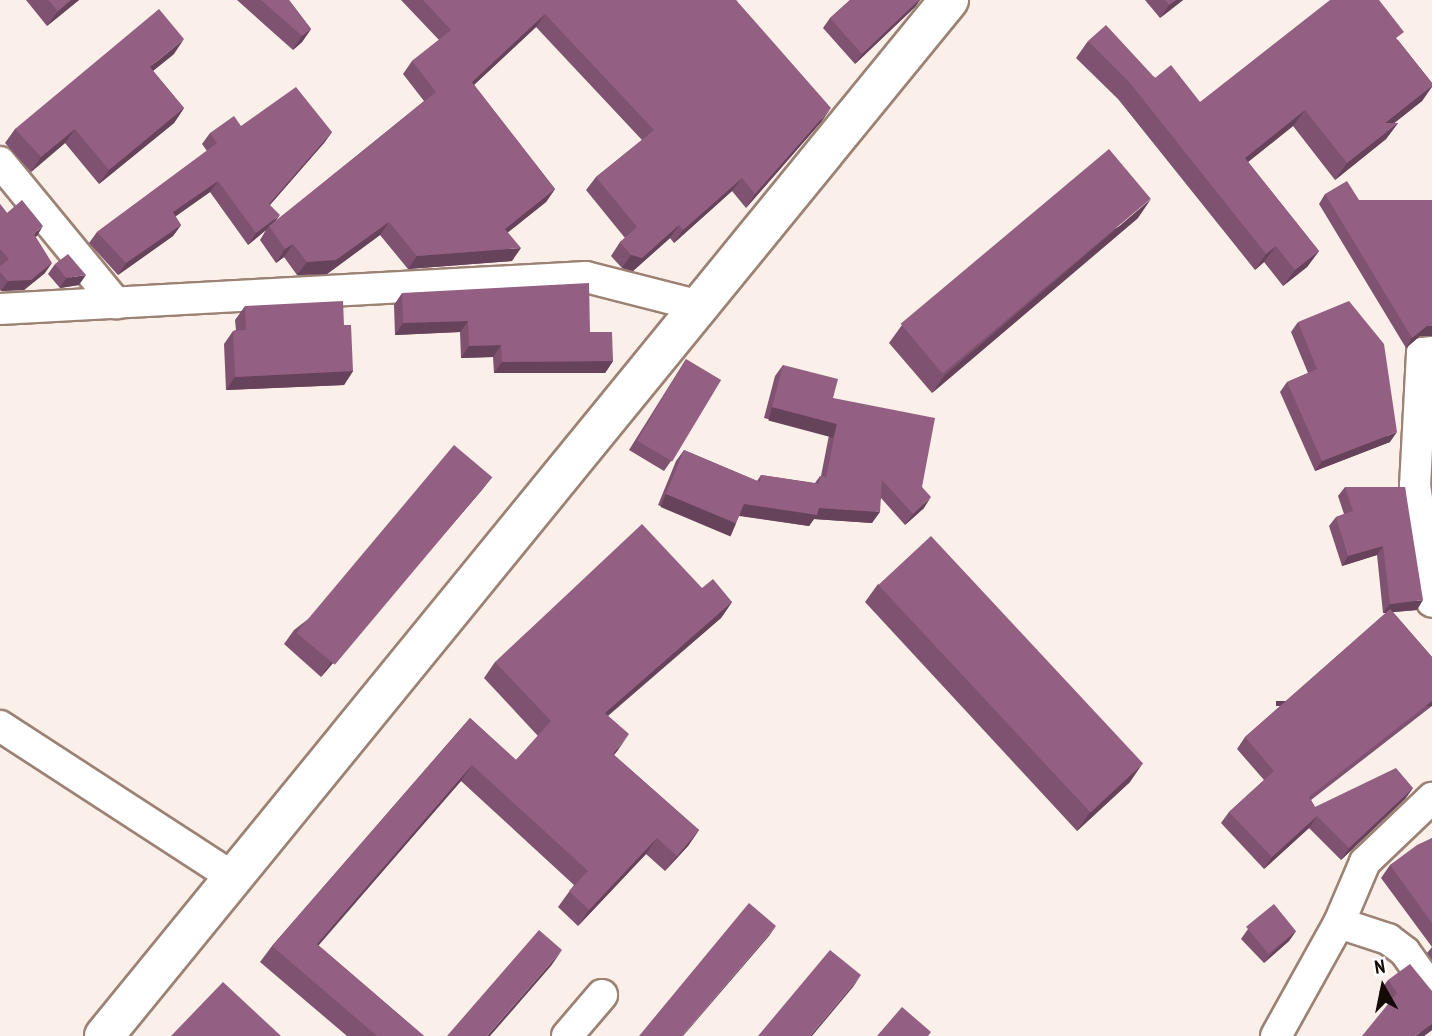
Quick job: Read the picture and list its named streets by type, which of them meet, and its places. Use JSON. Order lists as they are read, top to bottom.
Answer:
{
  "north": "top"
}
